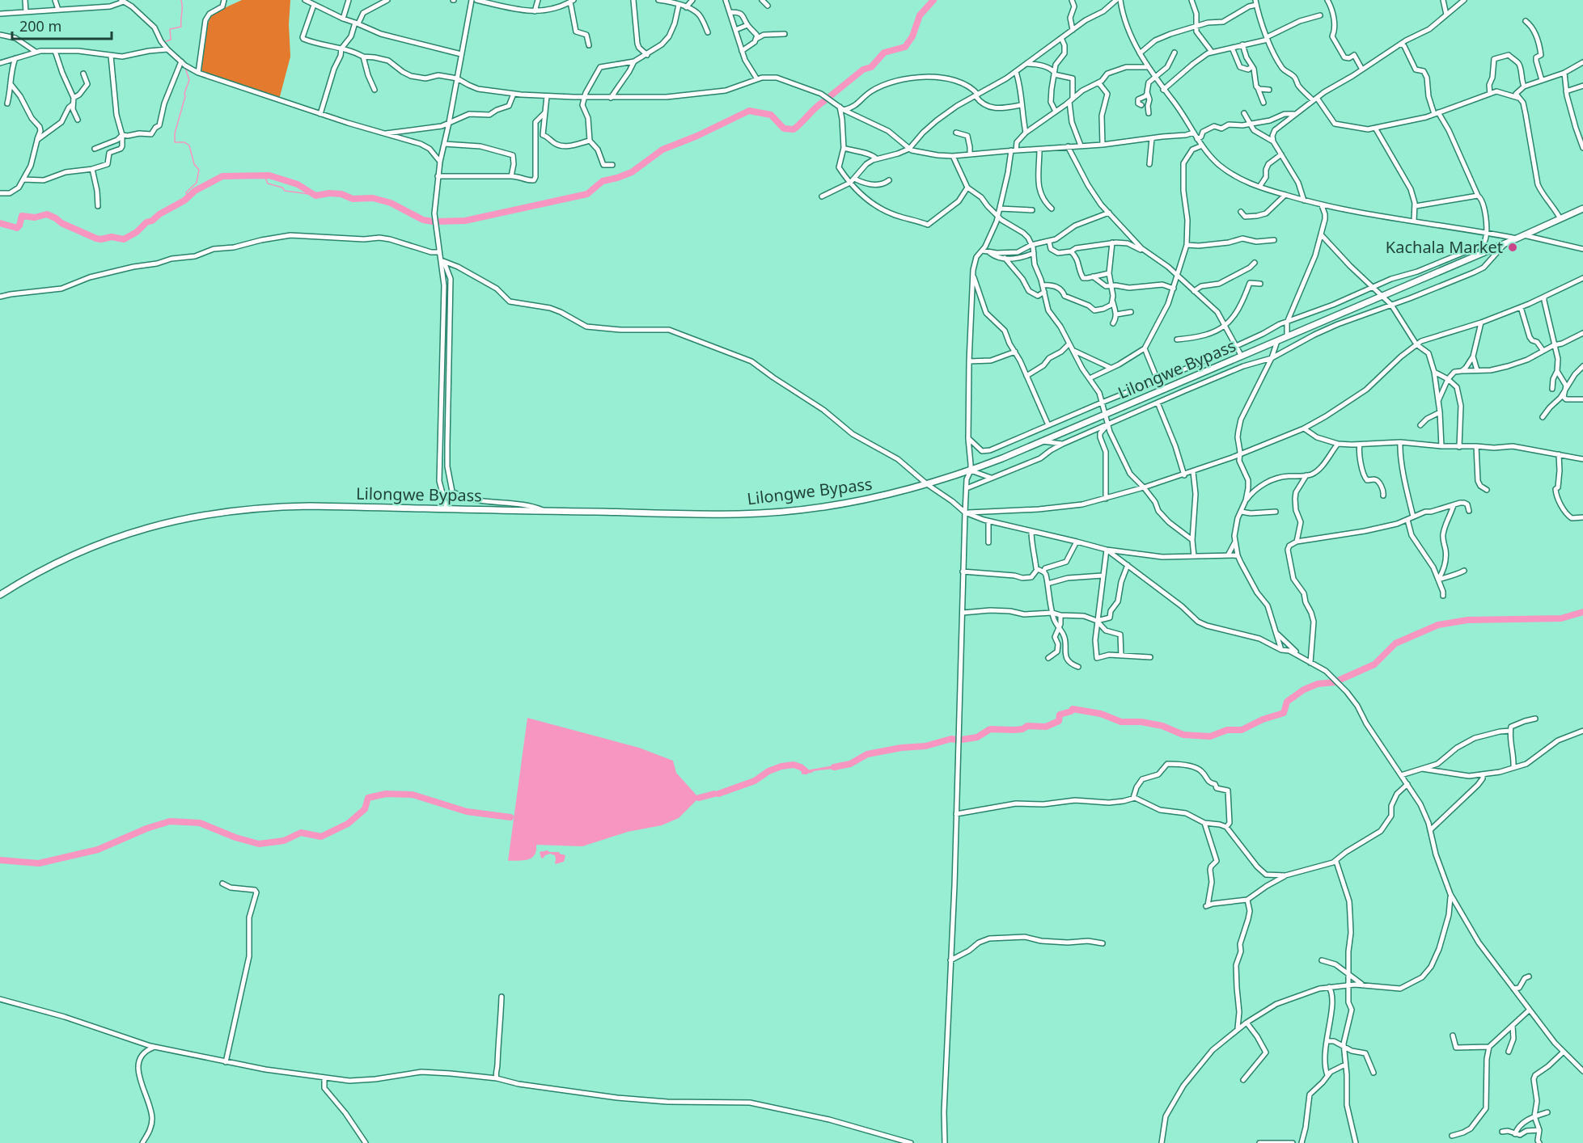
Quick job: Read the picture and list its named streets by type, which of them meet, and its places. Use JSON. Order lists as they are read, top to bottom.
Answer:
{
  "streets": {
    "main road": ["Lilongwe Bypass"]
  },
  "places": ["Kachala Market"],
  "scale_bar": "200 m"
}
